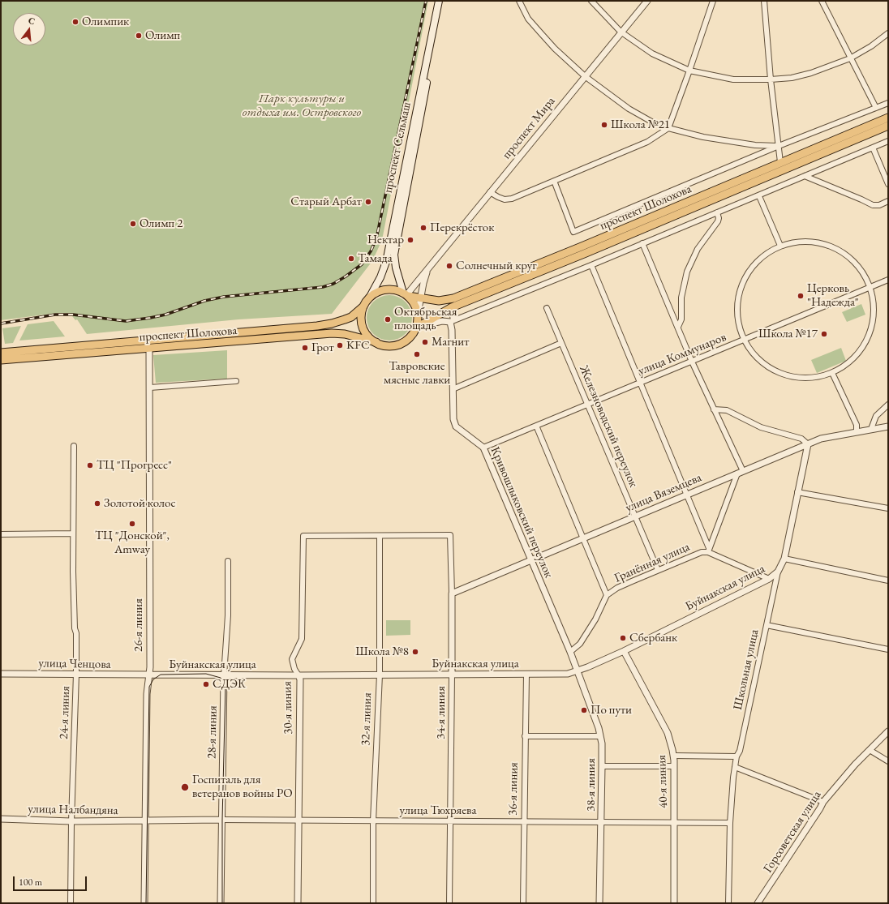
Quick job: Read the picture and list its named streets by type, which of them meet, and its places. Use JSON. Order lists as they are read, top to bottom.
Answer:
{
  "streets": {
    "main road": ["проспект Сельмаш", "проспект Шолохова"],
    "street": [
      "проспект Мира",
      "улица Коммунаров",
      "Железноводский переулок",
      "улица Вяземцева",
      "Кривошлыковский переулок",
      "Гранённая улица",
      "Буйнакская улица",
      "26-я линия",
      "улица Ченцова",
      "Школьная улица",
      "30-я линия",
      "24-я линия",
      "34-я линия",
      "32-я линия",
      "28-я линия",
      "40-я линия",
      "38-я линия",
      "36-я линия",
      "улица Налбандяна",
      "улица Тюхряева",
      "Горсоветская улица"
    ]
  },
  "crossings": [
    ["проспект Мира", "проспект Сельмаш"],
    ["проспект Мира", "проспект Шолохова"],
    ["проспект Сельмаш", "проспект Шолохова"],
    ["проспект Шолохова", "26-я линия"],
    ["улица Коммунаров", "Железноводский переулок"],
    ["улица Коммунаров", "Кривошлыковский переулок"],
    ["Железноводский переулок", "улица Вяземцева"],
    ["Железноводский переулок", "Гранённая улица"],
    ["улица Вяземцева", "Кривошлыковский переулок"],
    ["улица Вяземцева", "Школьная улица"],
    ["улица Вяземцева", "34-я линия"],
    ["Кривошлыковский переулок", "Гранённая улица"],
    ["Кривошлыковский переулок", "Буйнакская улица"],
    ["Кривошлыковский переулок", "38-я линия"],
    ["Гранённая улица", "Буйнакская улица"],
    ["Буйнакская улица", "26-я линия"],
    ["Буйнакская улица", "улица Ченцова"],
    ["Буйнакская улица", "Школьная улица"],
    ["Буйнакская улица", "30-я линия"],
    ["Буйнакская улица", "34-я линия"],
    ["Буйнакская улица", "32-я линия"],
    ["Буйнакская улица", "28-я линия"],
    ["Буйнакская улица", "40-я линия"],
    ["Буйнакская улица", "38-я линия"],
    ["Буйнакская улица", "36-я линия"],
    ["26-я линия", "улица Ченцова"],
    ["26-я линия", "улица Налбандяна"],
    ["26-я линия", "улица Тюхряева"],
    ["улица Ченцова", "24-я линия"],
    ["Школьная улица", "улица Тюхряева"],
    ["30-я линия", "34-я линия"],
    ["30-я линия", "32-я линия"],
    ["30-я линия", "улица Тюхряева"],
    ["24-я линия", "улица Налбандяна"],
    ["34-я линия", "32-я линия"],
    ["34-я линия", "улица Тюхряева"],
    ["32-я линия", "улица Тюхряева"],
    ["28-я линия", "улица Тюхряева"],
    ["40-я линия", "улица Тюхряева"],
    ["38-я линия", "улица Тюхряева"],
    ["36-я линия", "улица Тюхряева"],
    ["улица Налбандяна", "улица Тюхряева"]
  ],
  "parks": ["Парк культуры и отдыха им. Островского"],
  "places": [
    "Олимпик",
    "Олимп",
    "Школа №21",
    "Старый Арбат",
    "Олимп 2",
    "Перекрёсток",
    "Нектар",
    "Тамада",
    "Солнечный круг",
    "Церковь \"Надежда\"",
    "Октябрьская площадь",
    "Школа №17",
    "Магнит",
    "KFC",
    "Грот",
    "Тавровские мясные лавки",
    "ТЦ \"Прогресс\"",
    "Золотой колос",
    "ТЦ \"Донской\", Amway",
    "Сбербанк",
    "Школа №8",
    "СДЭК",
    "По пути",
    "Госпиталь для ветеранов войны РО"
  ],
  "scale_bar": "100 m",
  "north": "top"
}
